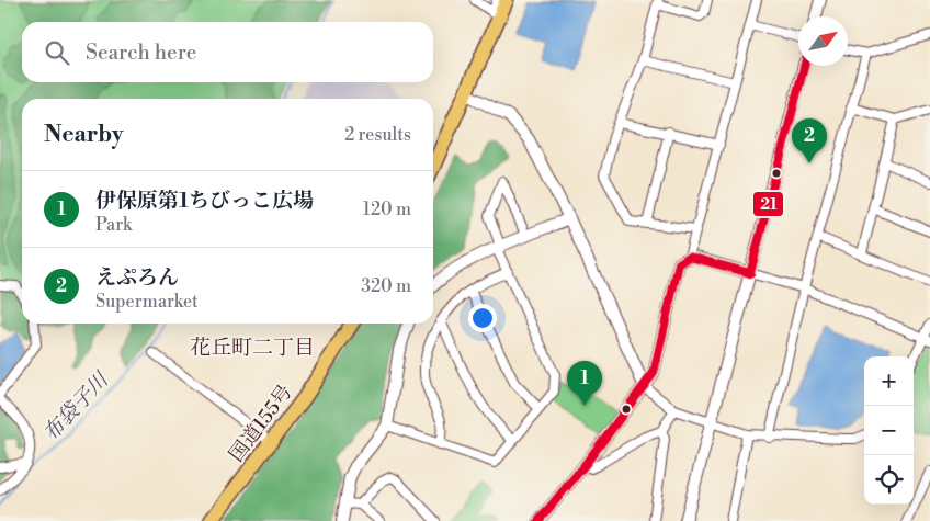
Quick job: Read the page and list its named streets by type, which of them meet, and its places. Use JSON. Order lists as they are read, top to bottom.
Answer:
{
  "streets": {
    "highway": ["国道155号"]
  },
  "districts": ["花丘町二丁目"],
  "water": ["布袋子川"],
  "lines": ["transit line 21"],
  "north": "top right",
  "page": {
    "search": "Search here",
    "heading": ["Nearby", "2 results"],
    "pins": ["2", "1"],
    "list": [
      {
        "mark": "1",
        "name": "伊保原第1ちびっこ広場",
        "note": "Park",
        "value": "120 m"
      },
      {
        "mark": "2",
        "name": "えぷろん",
        "note": "Supermarket",
        "value": "320 m"
      }
    ],
    "map_buttons": ["+", "−"]
  }
}
